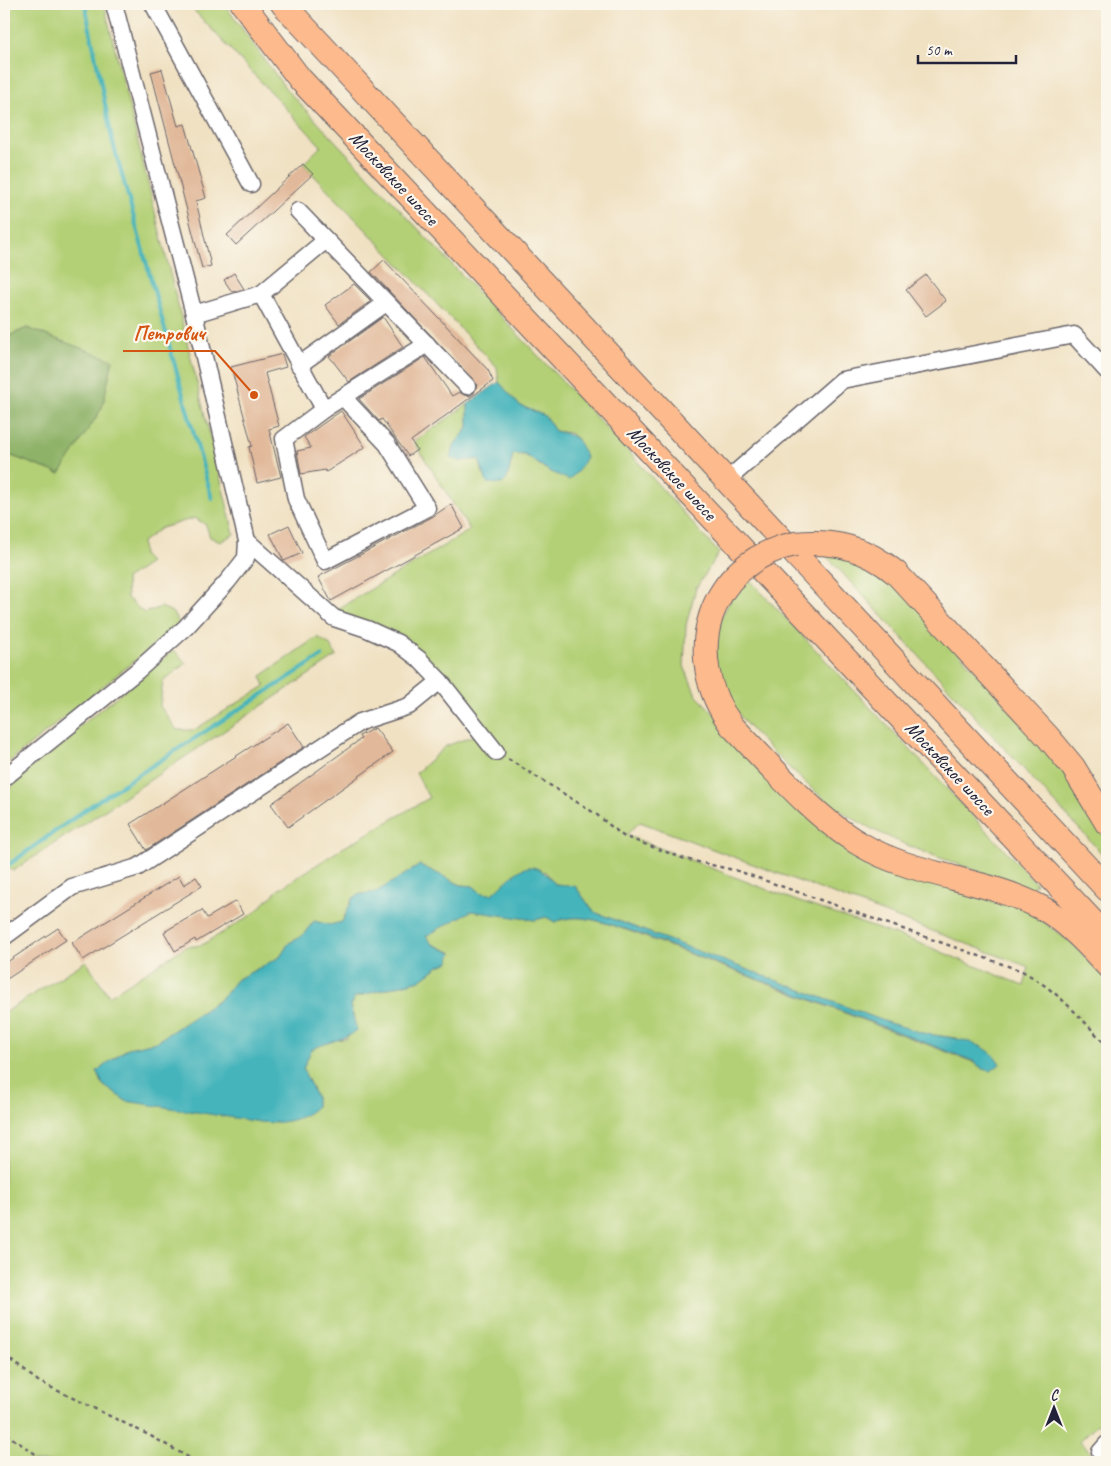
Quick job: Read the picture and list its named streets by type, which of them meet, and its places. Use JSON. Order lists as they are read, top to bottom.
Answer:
{
  "streets": {
    "highway": ["Московское шоссе"]
  },
  "places": ["Петрович"],
  "scale_bar": "50 m",
  "north": "top"
}
